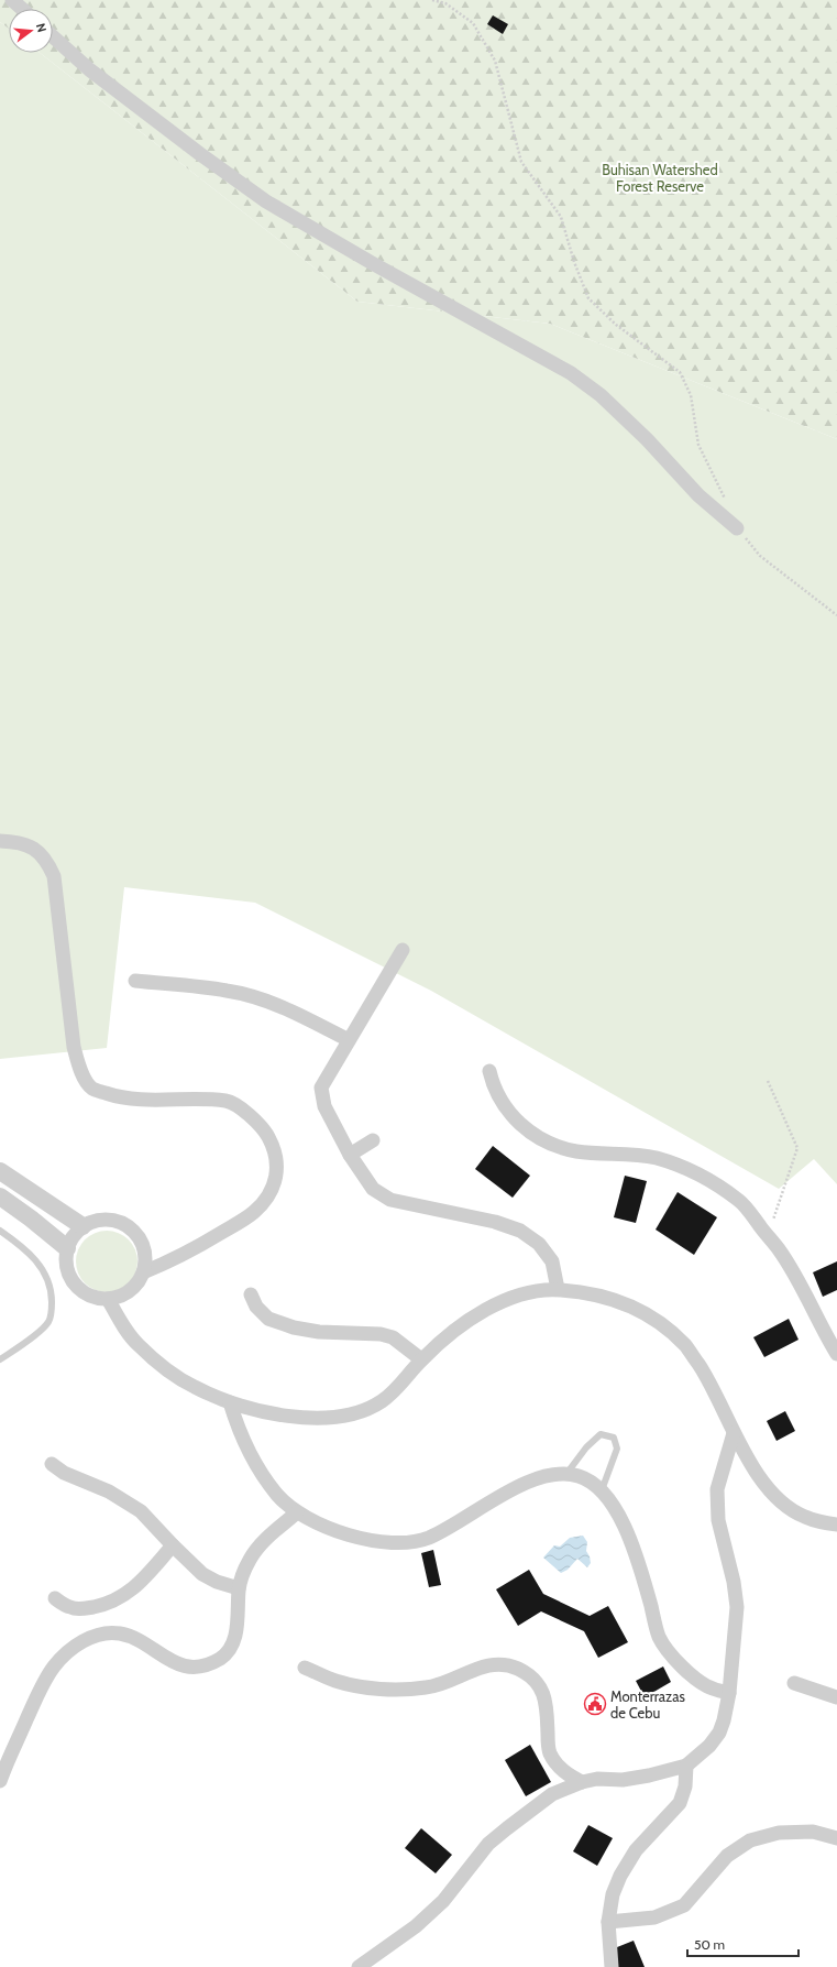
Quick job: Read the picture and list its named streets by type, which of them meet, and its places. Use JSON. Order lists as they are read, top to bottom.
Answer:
{
  "parks": ["Buhisan Watershed Forest Reserve"],
  "places": {
    "public building": ["Monterrazas de Cebu"]
  },
  "scale_bar": "50 m",
  "north": "right"
}
